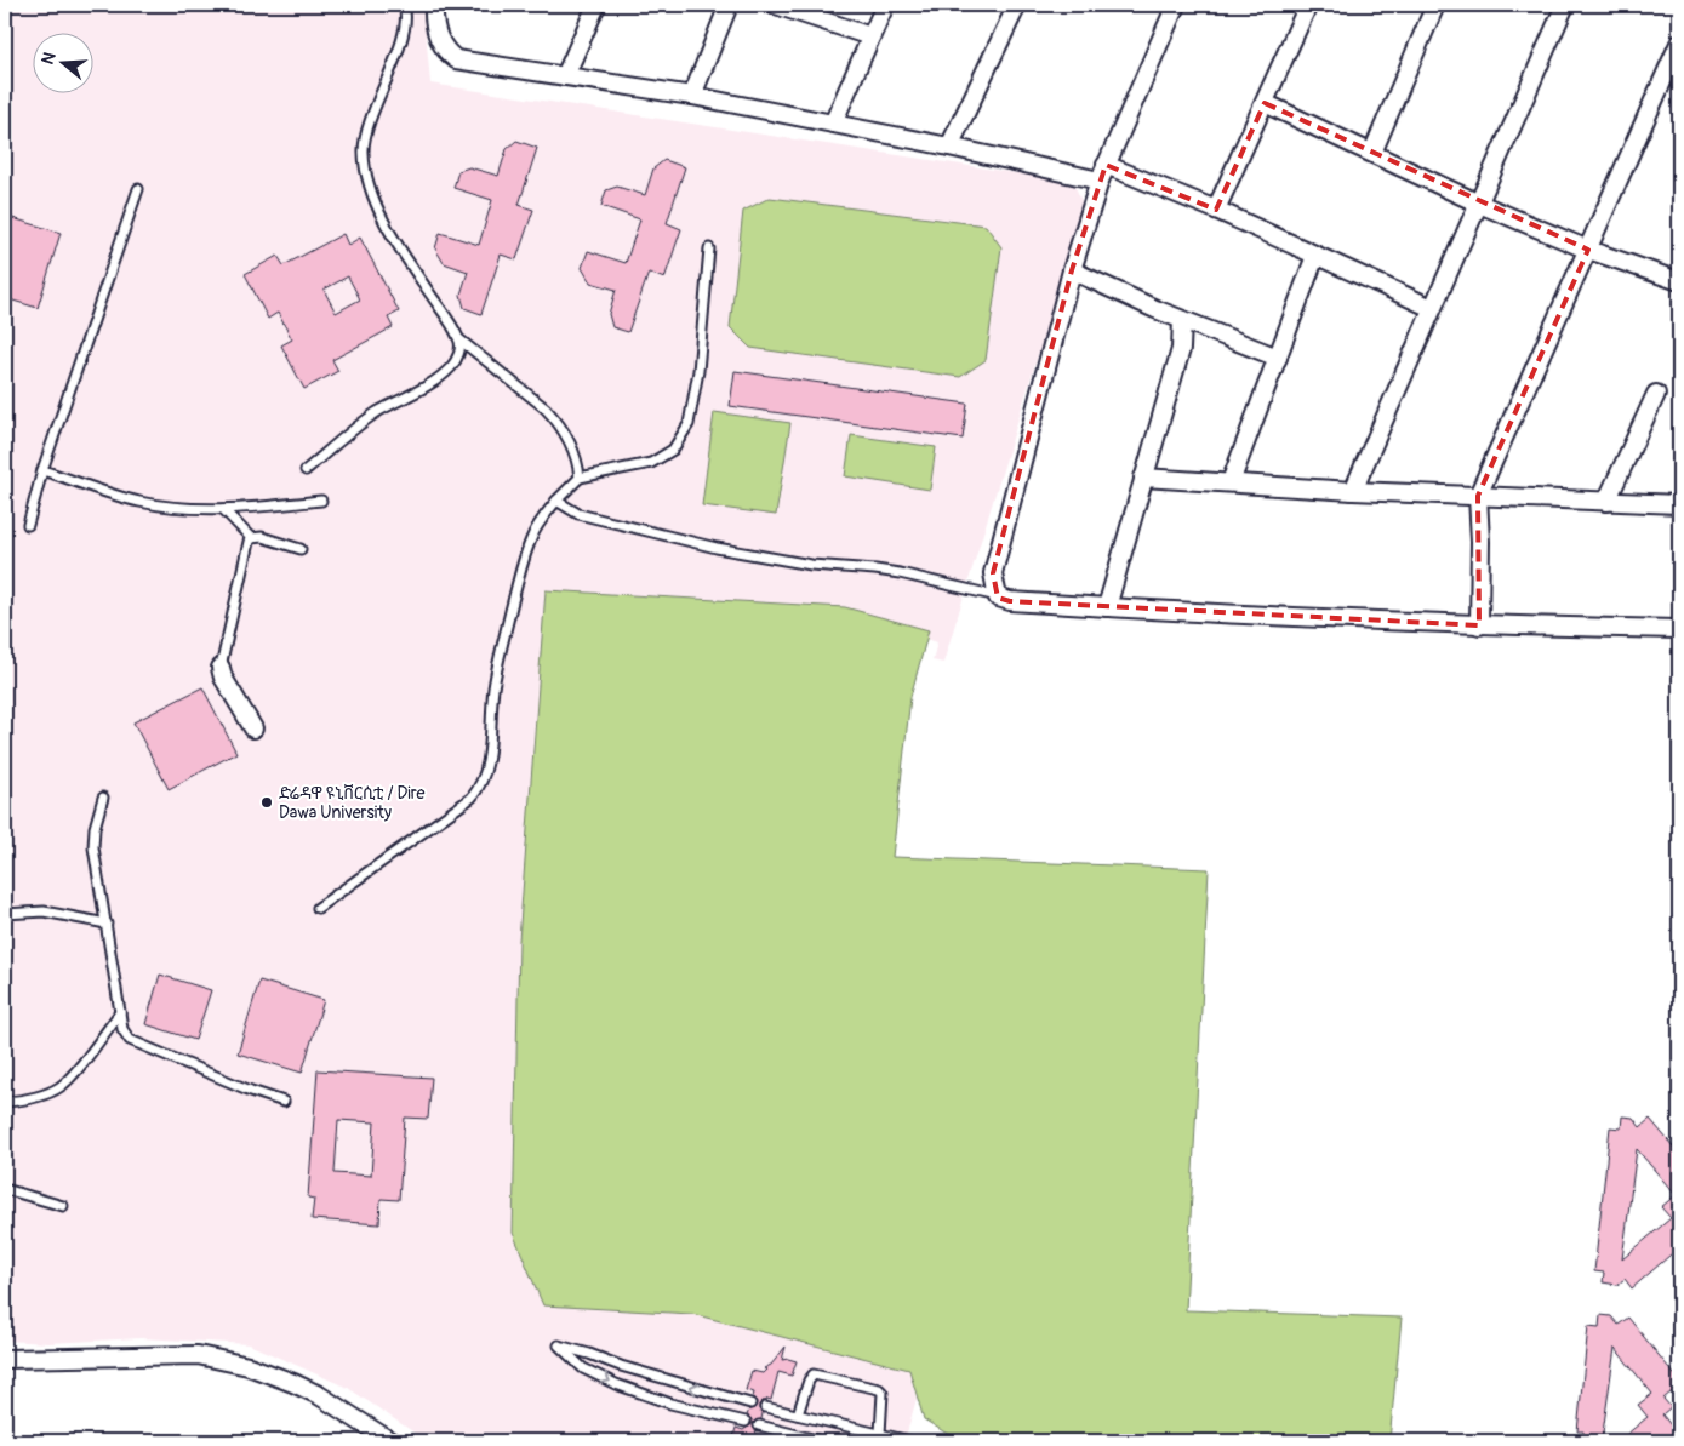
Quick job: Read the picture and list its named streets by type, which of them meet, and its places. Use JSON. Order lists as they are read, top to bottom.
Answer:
{
  "places": ["ድሬዳዋ ዩኒቨርሲቲ / Dire Dawa University"],
  "north": "left"
}
